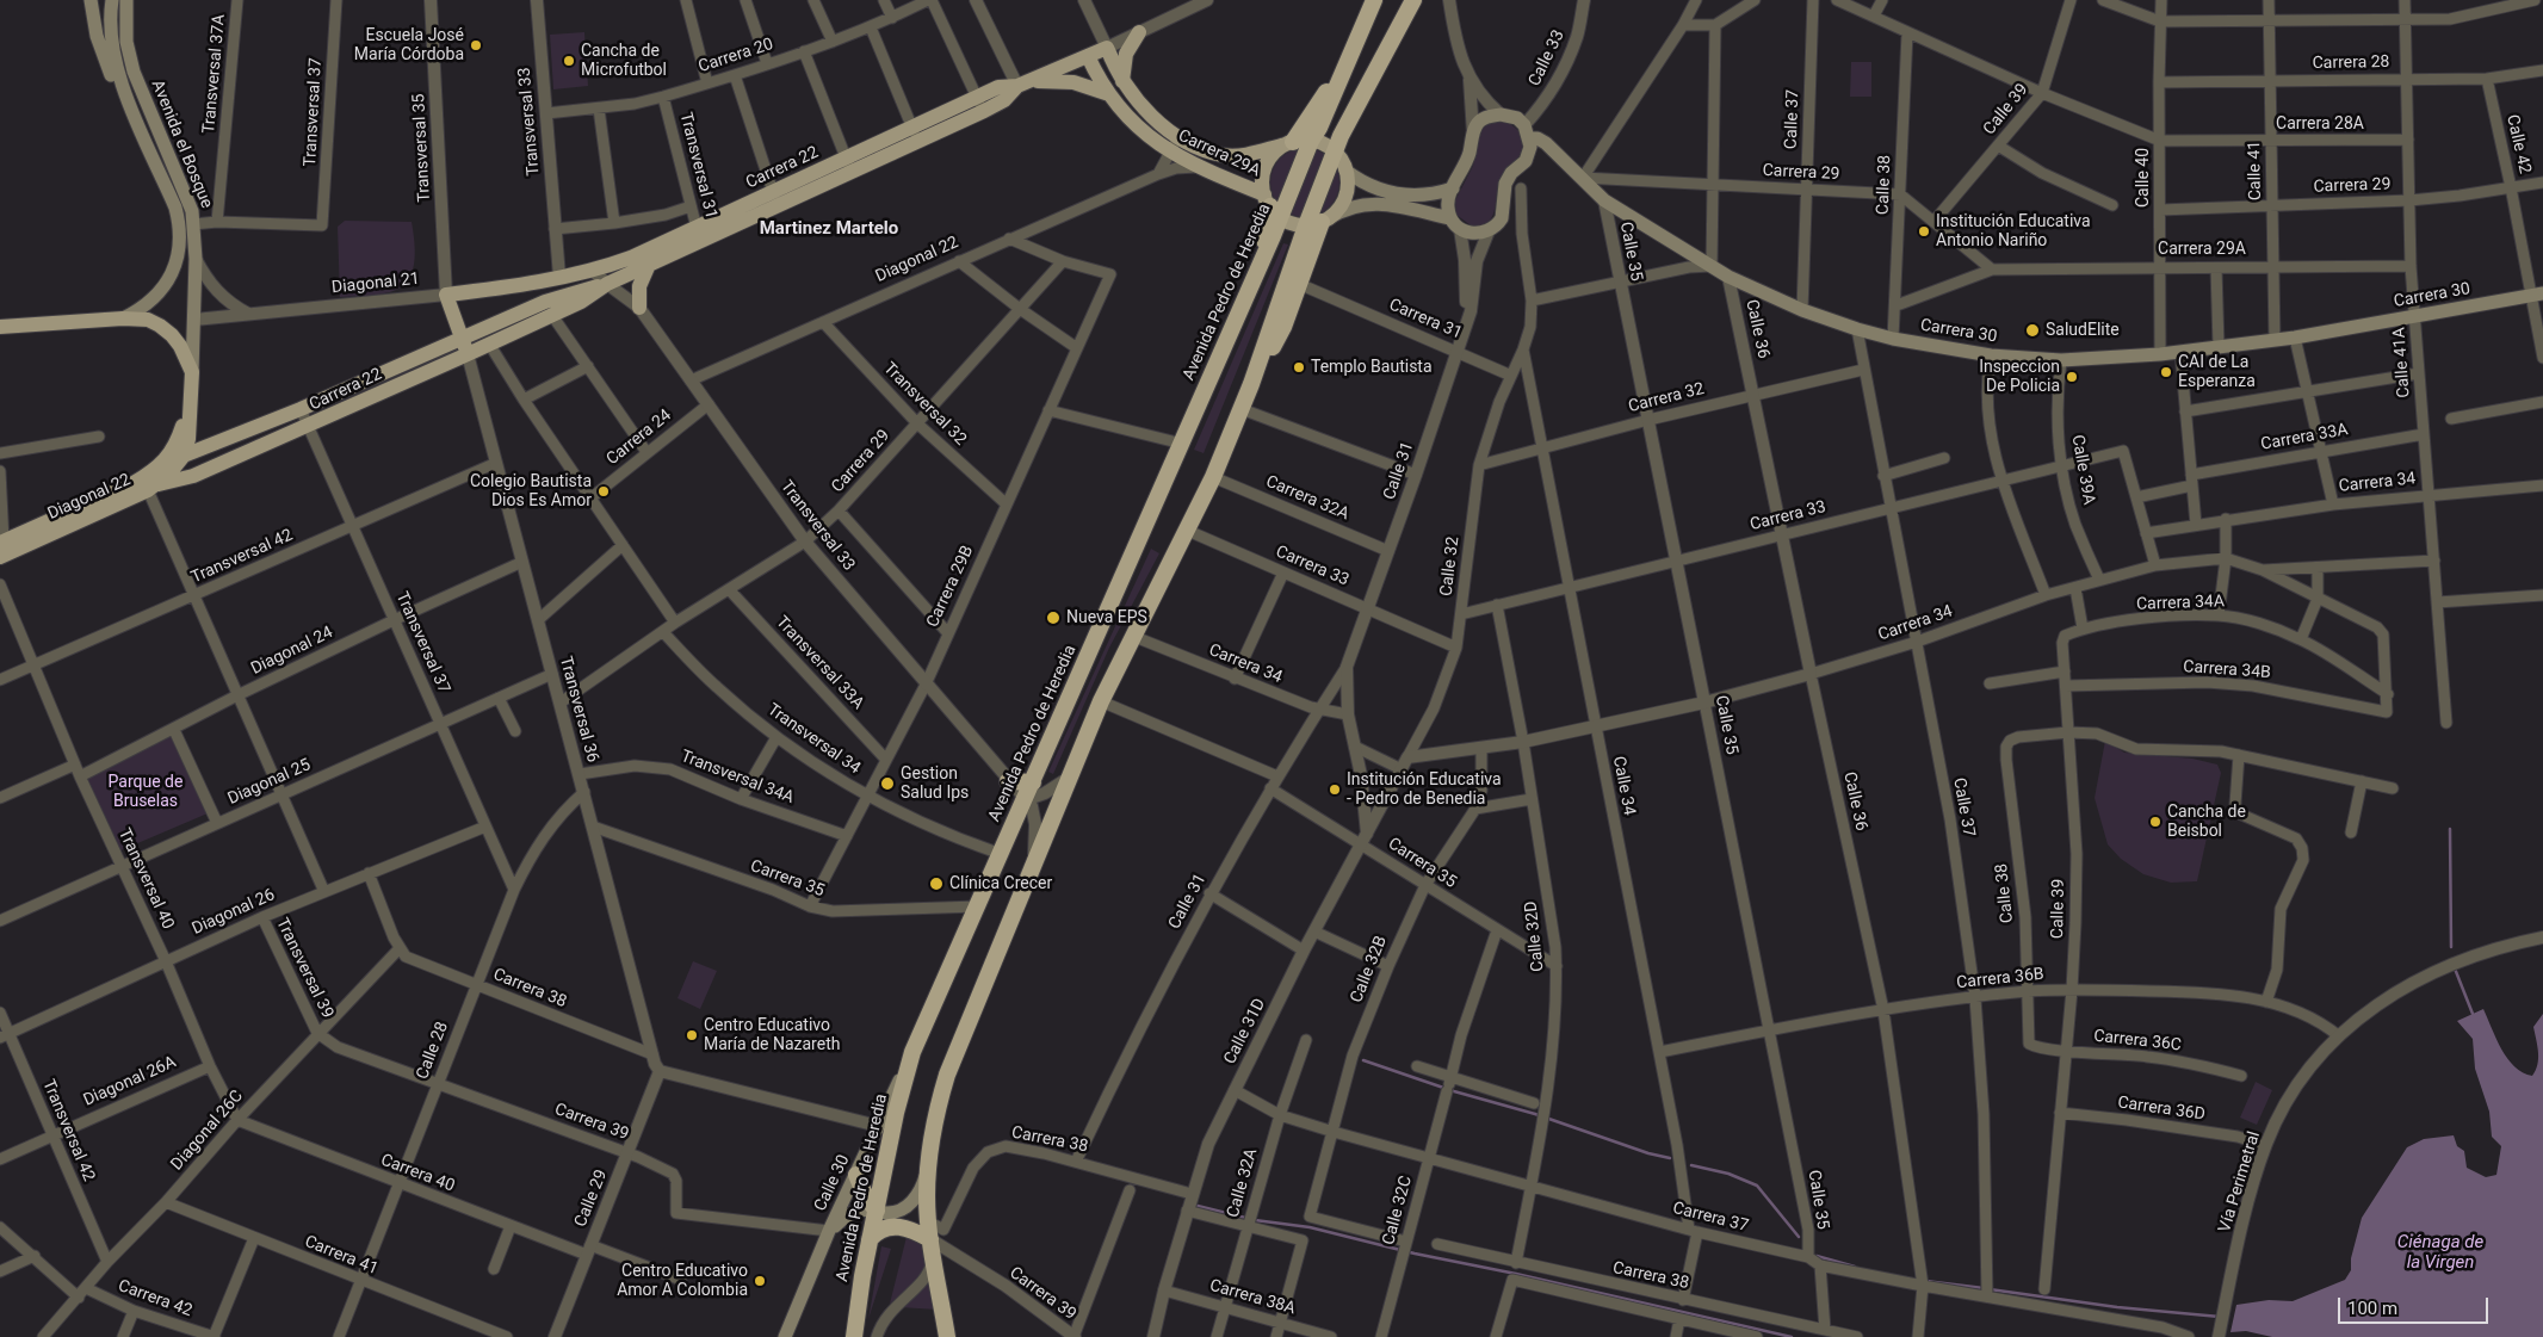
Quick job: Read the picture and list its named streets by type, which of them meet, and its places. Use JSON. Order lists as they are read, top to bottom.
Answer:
{
  "streets": {
    "highway": ["Avenida Pedro de Heredia"],
    "main road": [
      "Avenida el Bosque",
      "Carrera 29A",
      "Carrera 22",
      "Diagonal 22",
      "Diagonal 21",
      "Carrera 30",
      "Calle 30"
    ],
    "street": [
      "Carrera 20",
      "Calle 33",
      "Carrera 28",
      "Transversal 37A",
      "Calle 39",
      "Transversal 37",
      "Calle 37",
      "Transversal 33",
      "Carrera 28A",
      "Calle 42",
      "Transversal 35",
      "Transversal 31",
      "Calle 41",
      "Carrera 29",
      "Calle 40",
      "Calle 38",
      "Calle 35",
      "Carrera 31",
      "Calle 36",
      "Calle 41A",
      "Carrera 32",
      "Transversal 32",
      "Carrera 24",
      "Carrera 33A",
      "Calle 39A",
      "Calle 31",
      "Carrera 34",
      "Carrera 32A",
      "Carrera 33",
      "Transversal 42",
      "Calle 32",
      "Carrera 29B",
      "Carrera 34A",
      "Diagonal 24",
      "Transversal 33A",
      "Carrera 34B",
      "Transversal 36",
      "Transversal 34",
      "Transversal 34A",
      "Diagonal 25",
      "Calle 34",
      "Carrera 35",
      "Transversal 40",
      "Diagonal 26",
      "Calle 32D",
      "Transversal 39",
      "Calle 32B",
      "Carrera 36B",
      "Carrera 38",
      "Calle 31D",
      "Carrera 36C",
      "Calle 28",
      "Diagonal 26A",
      "Carrera 36D",
      "Carrera 39",
      "Diagonal 26C",
      "Carrera 40",
      "Vía Perimetral",
      "Calle 32A",
      "Calle 29",
      "Calle 32C",
      "Carrera 37",
      "Carrera 41",
      "Carrera 38A",
      "Carrera 42"
    ]
  },
  "crossings": [
    ["Carrera 20", "Transversal 33"],
    ["Carrera 20", "Transversal 31"],
    ["Carrera 28", "Calle 42"],
    ["Carrera 28", "Calle 41"],
    ["Carrera 28", "Calle 40"],
    ["Carrera 28", "Calle 41A"],
    ["Transversal 37A", "Transversal 37"],
    ["Calle 39", "Calle 38"],
    ["Calle 39", "Carrera 34A"],
    ["Calle 39", "Carrera 34B"],
    ["Calle 39", "Carrera 36B"],
    ["Calle 39", "Carrera 36C"],
    ["Calle 39", "Carrera 36D"],
    ["Transversal 37", "Carrera 22"],
    ["Transversal 37", "Transversal 42"],
    ["Transversal 37", "Diagonal 24"],
    ["Transversal 37", "Diagonal 25"],
    ["Transversal 37", "Diagonal 26"],
    ["Transversal 37", "Calle 28"],
    ["Calle 37", "Carrera 29"],
    ["Calle 37", "Carrera 30"],
    ["Calle 37", "Carrera 32"],
    ["Calle 37", "Carrera 34"],
    ["Calle 37", "Carrera 33"],
    ["Calle 37", "Carrera 36B"],
    ["Calle 37", "Carrera 37"],
    ["Transversal 33", "Carrera 22"],
    ["Transversal 33", "Carrera 29"],
    ["Transversal 33", "Diagonal 22"],
    ["Transversal 33", "Diagonal 21"],
    ["Transversal 33", "Avenida Pedro de Heredia"],
    ["Transversal 33", "Carrera 24"],
    ["Transversal 33", "Carrera 29B"],
    ["Carrera 28A", "Calle 41"],
    ["Carrera 28A", "Calle 40"],
    ["Carrera 28A", "Calle 41A"],
    ["Avenida el Bosque", "Carrera 22"],
    ["Avenida el Bosque", "Diagonal 22"],
    ["Avenida el Bosque", "Diagonal 21"],
    ["Calle 42", "Carrera 29"],
    ["Calle 42", "Carrera 30"],
    ["Transversal 35", "Diagonal 21"],
    ["Carrera 29A", "Carrera 22"],
    ["Carrera 29A", "Calle 41"],
    ["Carrera 29A", "Calle 40"],
    ["Carrera 29A", "Diagonal 22"],
    ["Carrera 29A", "Avenida Pedro de Heredia"],
    ["Carrera 29A", "Calle 41A"],
    ["Transversal 31", "Carrera 22"],
    ["Carrera 22", "Diagonal 22"],
    ["Carrera 22", "Diagonal 21"],
    ["Carrera 22", "Transversal 36"],
    ["Calle 41", "Carrera 29"],
    ["Calle 41", "Carrera 30"],
    ["Carrera 29", "Calle 40"],
    ["Carrera 29", "Calle 38"],
    ["Carrera 29", "Carrera 30"],
    ["Carrera 29", "Calle 41A"],
    ["Carrera 29", "Transversal 32"],
    ["Carrera 29", "Carrera 29B"],
    ["Carrera 29", "Transversal 33A"],
    ["Carrera 29", "Transversal 36"],
    ["Carrera 29", "Transversal 34"],
    ["Calle 40", "Carrera 30"],
    ["Calle 38", "Carrera 30"],
    ["Calle 38", "Carrera 36B"],
    ["Calle 38", "Carrera 36C"],
    ["Calle 35", "Carrera 30"],
    ["Calle 35", "Carrera 32"],
    ["Calle 35", "Carrera 34"],
    ["Calle 35", "Carrera 33"],
    ["Calle 35", "Carrera 36B"],
    ["Calle 35", "Carrera 37"],
    ["Diagonal 22", "Transversal 32"],
    ["Avenida Pedro de Heredia", "Transversal 34"],
    ["Avenida Pedro de Heredia", "Carrera 35"],
    ["Avenida Pedro de Heredia", "Calle 30"],
    ["Carrera 30", "Calle 36"],
    ["Carrera 30", "Calle 41A"],
    ["Carrera 30", "Calle 39A"],
    ["Carrera 31", "Calle 31"],
    ["Carrera 31", "Calle 32"],
    ["Calle 36", "Carrera 32"],
    ["Calle 36", "Carrera 34"],
    ["Calle 36", "Carrera 33"],
    ["Calle 36", "Carrera 36B"],
    ["Calle 36", "Carrera 37"],
    ["Calle 41A", "Carrera 33A"],
    ["Calle 41A", "Carrera 34"],
    ["Carrera 32", "Calle 32"],
    ["Carrera 32", "Calle 34"],
    ["Transversal 32", "Carrera 29B"],
    ["Carrera 33A", "Carrera 33"],
    ["Calle 39A", "Carrera 34"],
    ["Calle 39A", "Carrera 33"],
    ["Calle 31", "Carrera 34"],
    ["Calle 31", "Carrera 32A"],
    ["Calle 31", "Carrera 33"],
    ["Calle 31", "Carrera 35"],
    ["Calle 31", "Carrera 38"],
    ["Calle 31", "Calle 31D"],
    ["Carrera 34", "Calle 32"],
    ["Carrera 34", "Calle 34"],
    ["Carrera 34", "Calle 32D"],
    ["Carrera 34", "Calle 32B"],
    ["Carrera 34", "Calle 31D"],
    ["Carrera 33", "Calle 32"],
    ["Carrera 33", "Calle 34"],
    ["Carrera 33", "Calle 32D"],
    ["Transversal 42", "Transversal 36"],
    ["Transversal 42", "Transversal 40"],
    ["Transversal 42", "Diagonal 26"],
    ["Transversal 42", "Diagonal 26A"],
    ["Transversal 42", "Diagonal 26C"],
    ["Calle 32", "Calle 31D"],
    ["Carrera 29B", "Transversal 33A"],
    ["Carrera 29B", "Transversal 34"],
    ["Carrera 29B", "Transversal 34A"],
    ["Carrera 29B", "Carrera 35"],
    ["Carrera 34A", "Carrera 34B"],
    ["Diagonal 24", "Transversal 36"],
    ["Diagonal 24", "Transversal 40"],
    ["Transversal 36", "Transversal 34A"],
    ["Transversal 36", "Diagonal 25"],
    ["Transversal 36", "Carrera 35"],
    ["Transversal 36", "Carrera 38"],
    ["Transversal 36", "Calle 28"],
    ["Transversal 36", "Calle 29"],
    ["Diagonal 25", "Transversal 40"],
    ["Calle 34", "Carrera 36B"],
    ["Calle 34", "Carrera 38"],
    ["Calle 34", "Carrera 37"],
    ["Carrera 35", "Calle 32D"],
    ["Carrera 35", "Calle 32B"],
    ["Carrera 35", "Calle 31D"],
    ["Carrera 35", "Calle 32C"],
    ["Transversal 40", "Diagonal 26"],
    ["Transversal 40", "Diagonal 26A"],
    ["Transversal 40", "Diagonal 26C"],
    ["Transversal 40", "Carrera 40"],
    ["Diagonal 26", "Transversal 39"],
    ["Calle 32D", "Carrera 38"],
    ["Calle 32D", "Carrera 37"],
    ["Transversal 39", "Carrera 39"],
    ["Transversal 39", "Diagonal 26C"],
    ["Calle 32B", "Calle 32C"],
    ["Calle 32B", "Carrera 37"],
    ["Carrera 36B", "Vía Perimetral"],
    ["Carrera 38", "Calle 31D"],
    ["Carrera 38", "Calle 28"],
    ["Carrera 38", "Carrera 39"],
    ["Carrera 38", "Diagonal 26C"],
    ["Calle 31D", "Carrera 37"],
    ["Calle 31D", "Carrera 38A"],
    ["Calle 28", "Carrera 39"],
    ["Calle 28", "Carrera 40"],
    ["Calle 28", "Carrera 41"],
    ["Carrera 39", "Diagonal 26C"],
    ["Carrera 39", "Calle 30"],
    ["Carrera 39", "Calle 29"],
    ["Diagonal 26C", "Carrera 40"],
    ["Diagonal 26C", "Carrera 41"],
    ["Diagonal 26C", "Carrera 42"],
    ["Carrera 40", "Calle 29"],
    ["Calle 32A", "Carrera 37"],
    ["Calle 32A", "Carrera 38A"],
    ["Calle 32C", "Carrera 37"]
  ],
  "districts": ["Martinez Martelo"],
  "water": ["Ciénaga de la Virgen"],
  "parks": ["Parque de Bruselas"],
  "places": [
    "Escuela José María Córdoba",
    "Cancha de Microfutbol",
    "Institución Educativa Antonio Nariño",
    "SaludElite",
    "Templo Bautista",
    "CAI de La Esperanza",
    "Inspeccion De Policia",
    "Colegio Bautista Dios Es Amor",
    "Nueva EPS",
    "Gestion Salud Ips",
    "Institución Educativa - Pedro de Benedia",
    "Cancha de Beisbol",
    "Clínica Crecer",
    "Centro Educativo María de Nazareth",
    "Centro Educativo Amor A Colombia"
  ],
  "scale_bar": "100 m"
}
